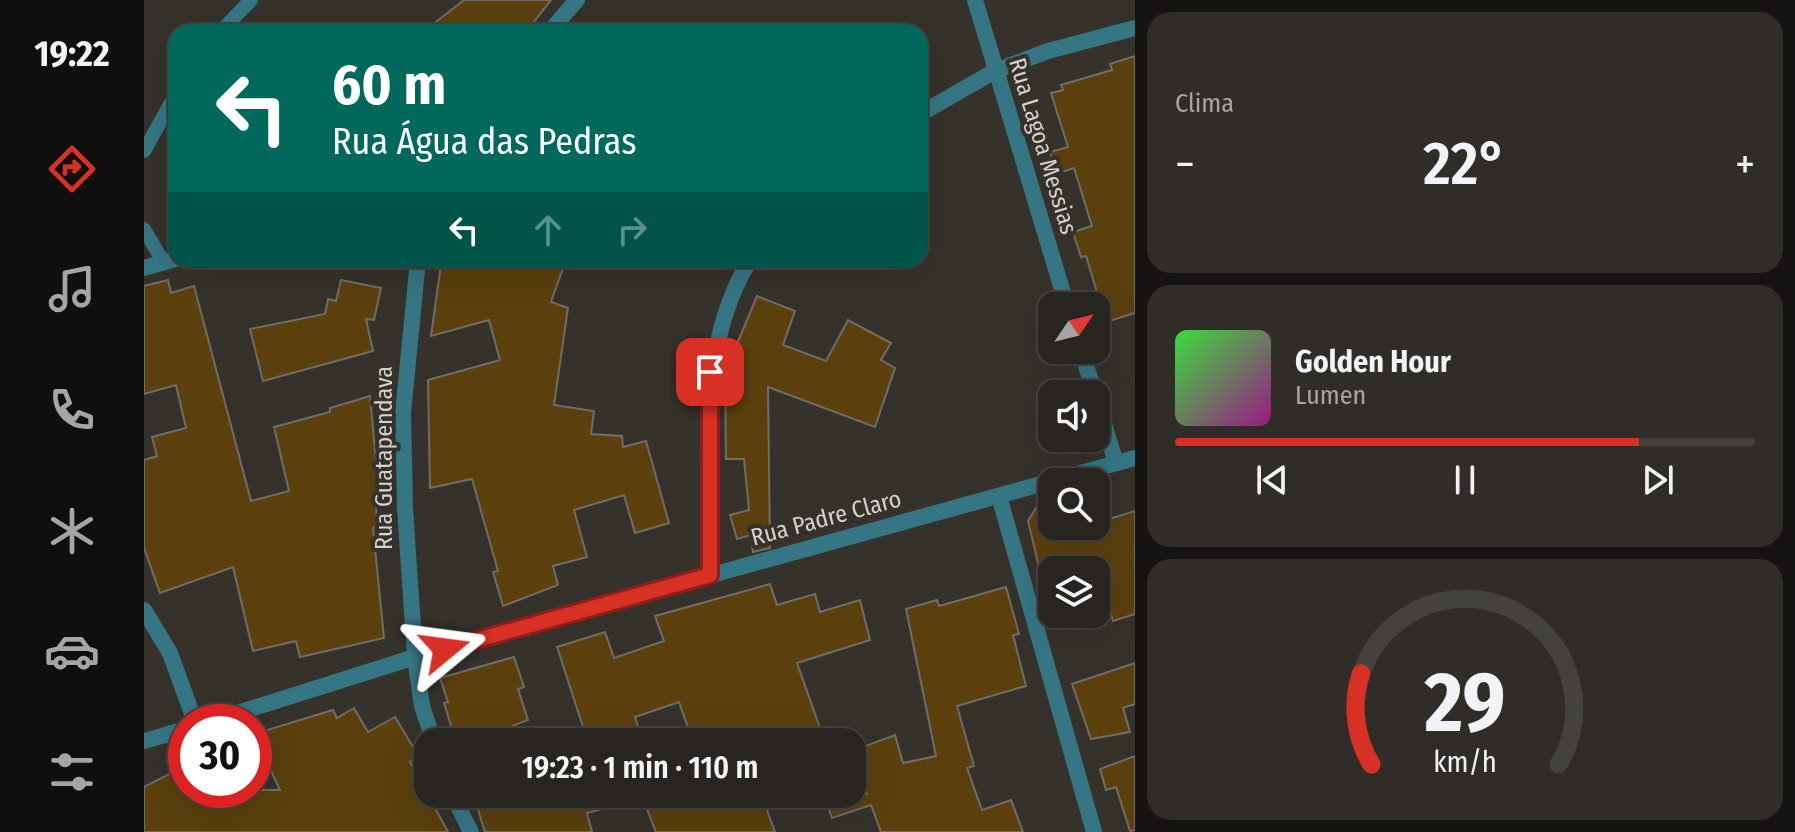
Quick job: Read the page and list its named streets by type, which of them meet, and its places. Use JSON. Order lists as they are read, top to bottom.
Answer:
{
  "streets": {
    "street": ["Rua Lagoa Messias", "Rua Guatapendava", "Rua Padre Claro"]
  },
  "crossings": [
    ["Rua Guatapendava", "Rua Padre Claro"]
  ],
  "north": "top right",
  "page": {
    "tabs": "19:22",
    "tile": "Clima",
    "turn": ["60 m", "Rua Água das Pedras"],
    "heat": ["−", "22°", "+"],
    "song": ["Golden Hour", "Lumen"],
    "limit": "30",
    "trip": "19:23 · 1 min · 110 m",
    "gauge": ["29", "km/h"]
  }
}
